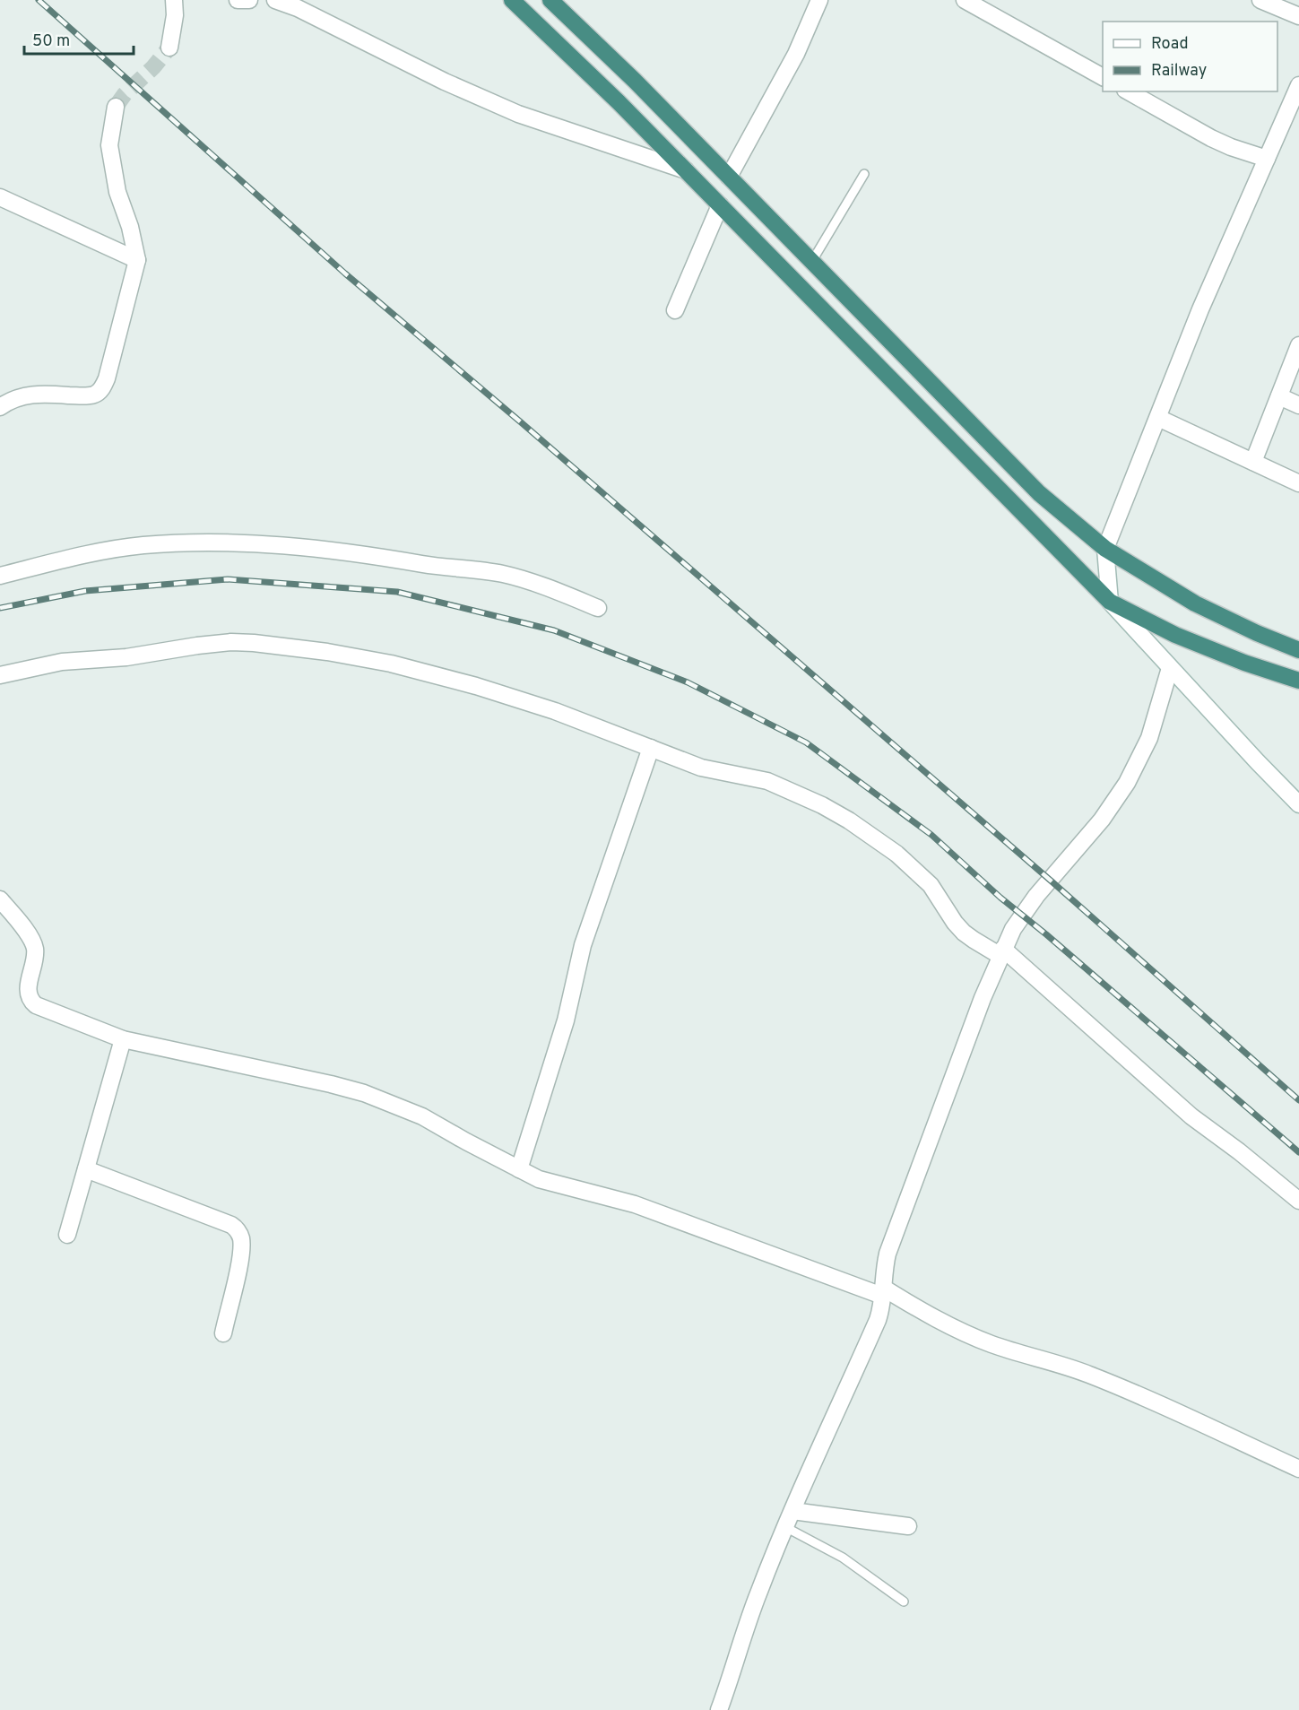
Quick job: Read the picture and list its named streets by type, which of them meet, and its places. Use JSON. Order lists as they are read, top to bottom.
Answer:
{
  "legend": ["Road", "Railway"],
  "scale_bar": "50 m"
}
